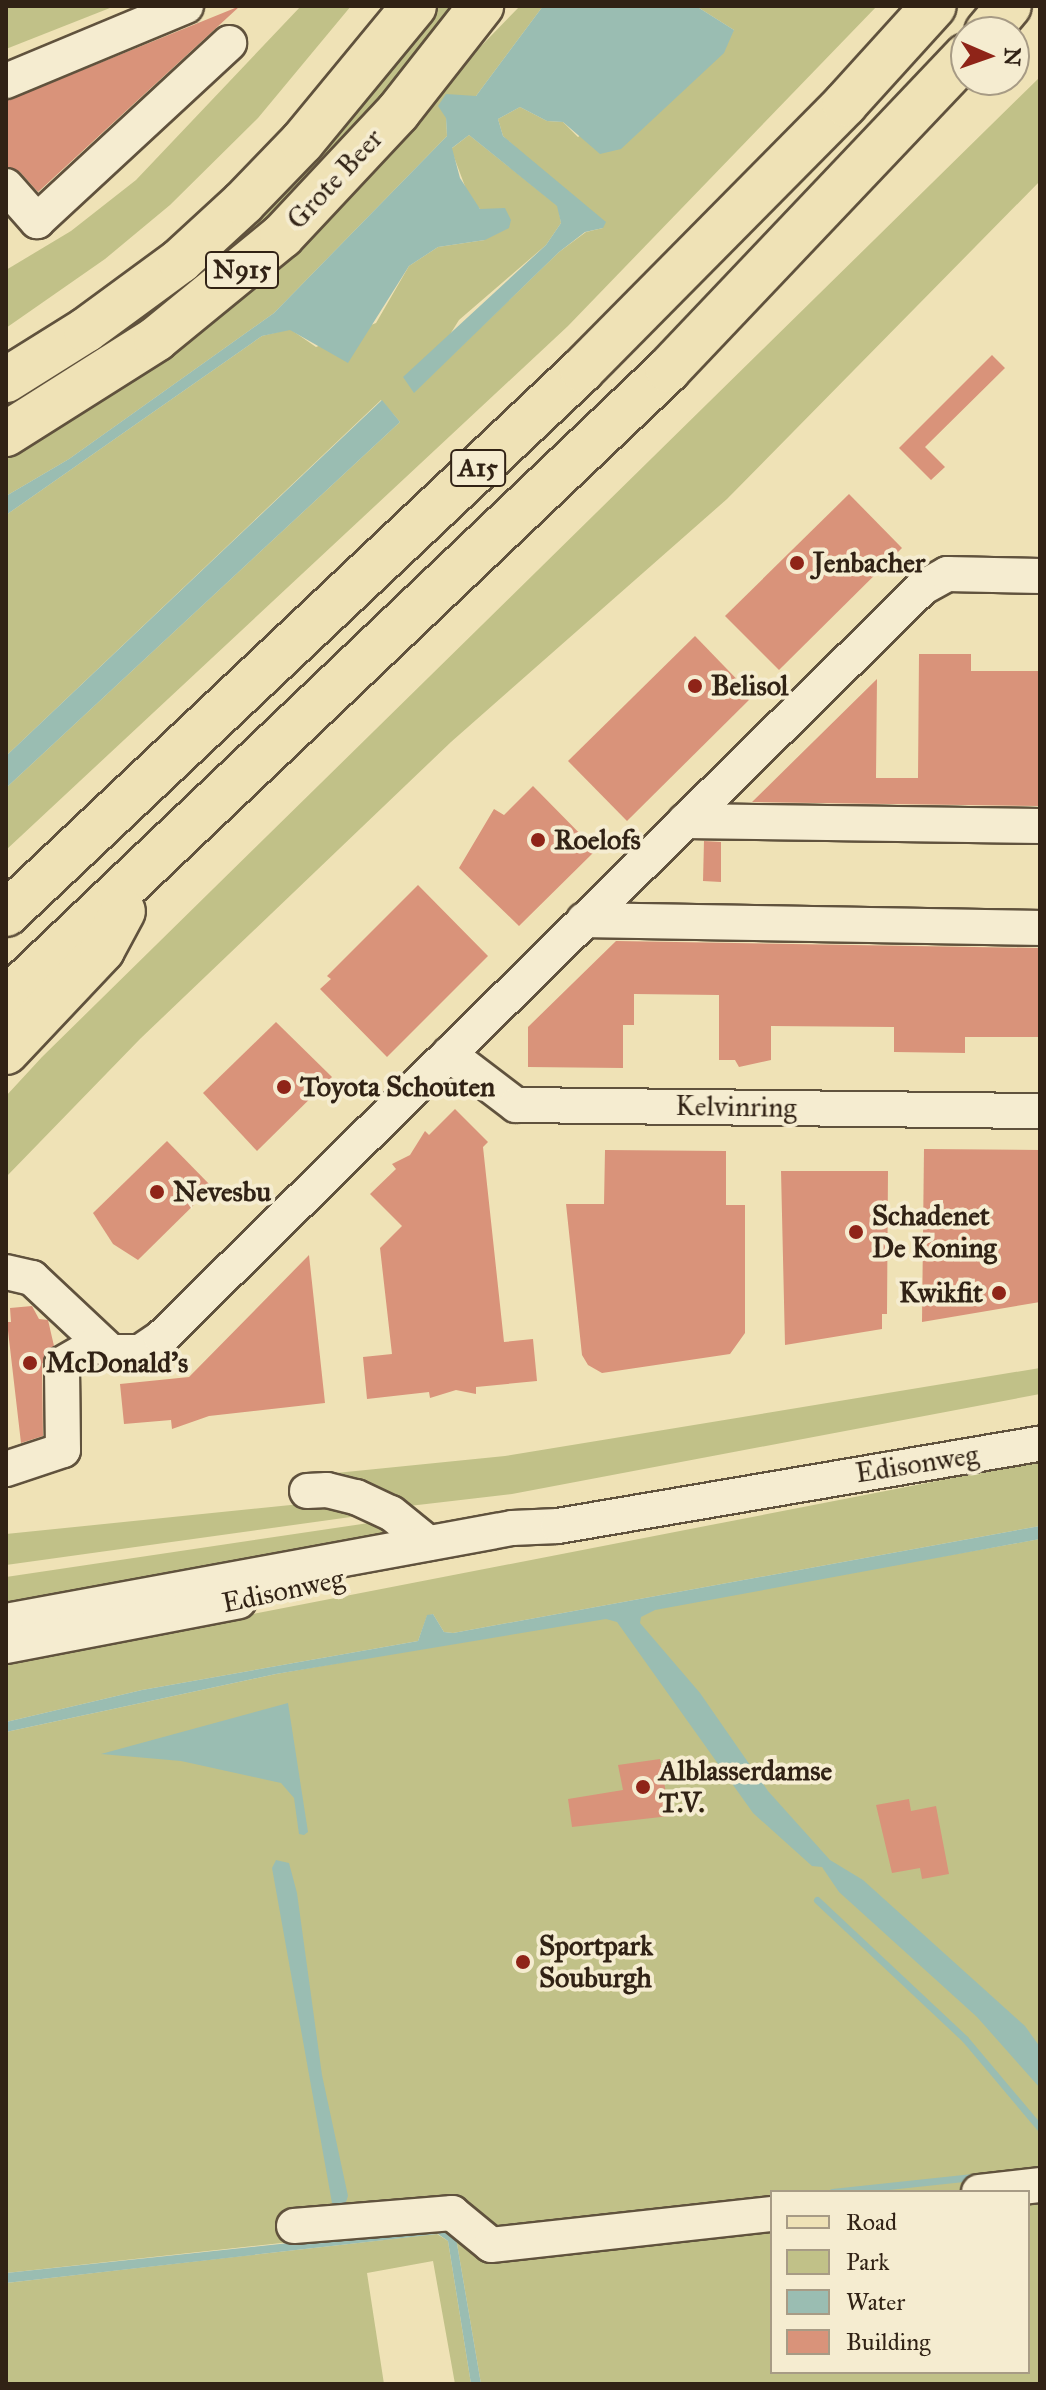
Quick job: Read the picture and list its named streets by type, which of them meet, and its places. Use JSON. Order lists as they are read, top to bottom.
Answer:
{
  "streets": {
    "main road": ["Grote Beer", "N915", "A15"],
    "street": ["Kelvinring", "Edisonweg"]
  },
  "places": [
    "Jenbacher",
    "Belisol",
    "Roelofs",
    "Toyota Schouten",
    "Nevesbu",
    "Schadenet De Koning",
    "Kwikfit",
    "McDonald's",
    "Alblasserdamse T.V.",
    "Sportpark Souburgh"
  ],
  "legend": [
    "Road",
    "Park",
    "Water",
    "Building"
  ],
  "north": "right"
}
